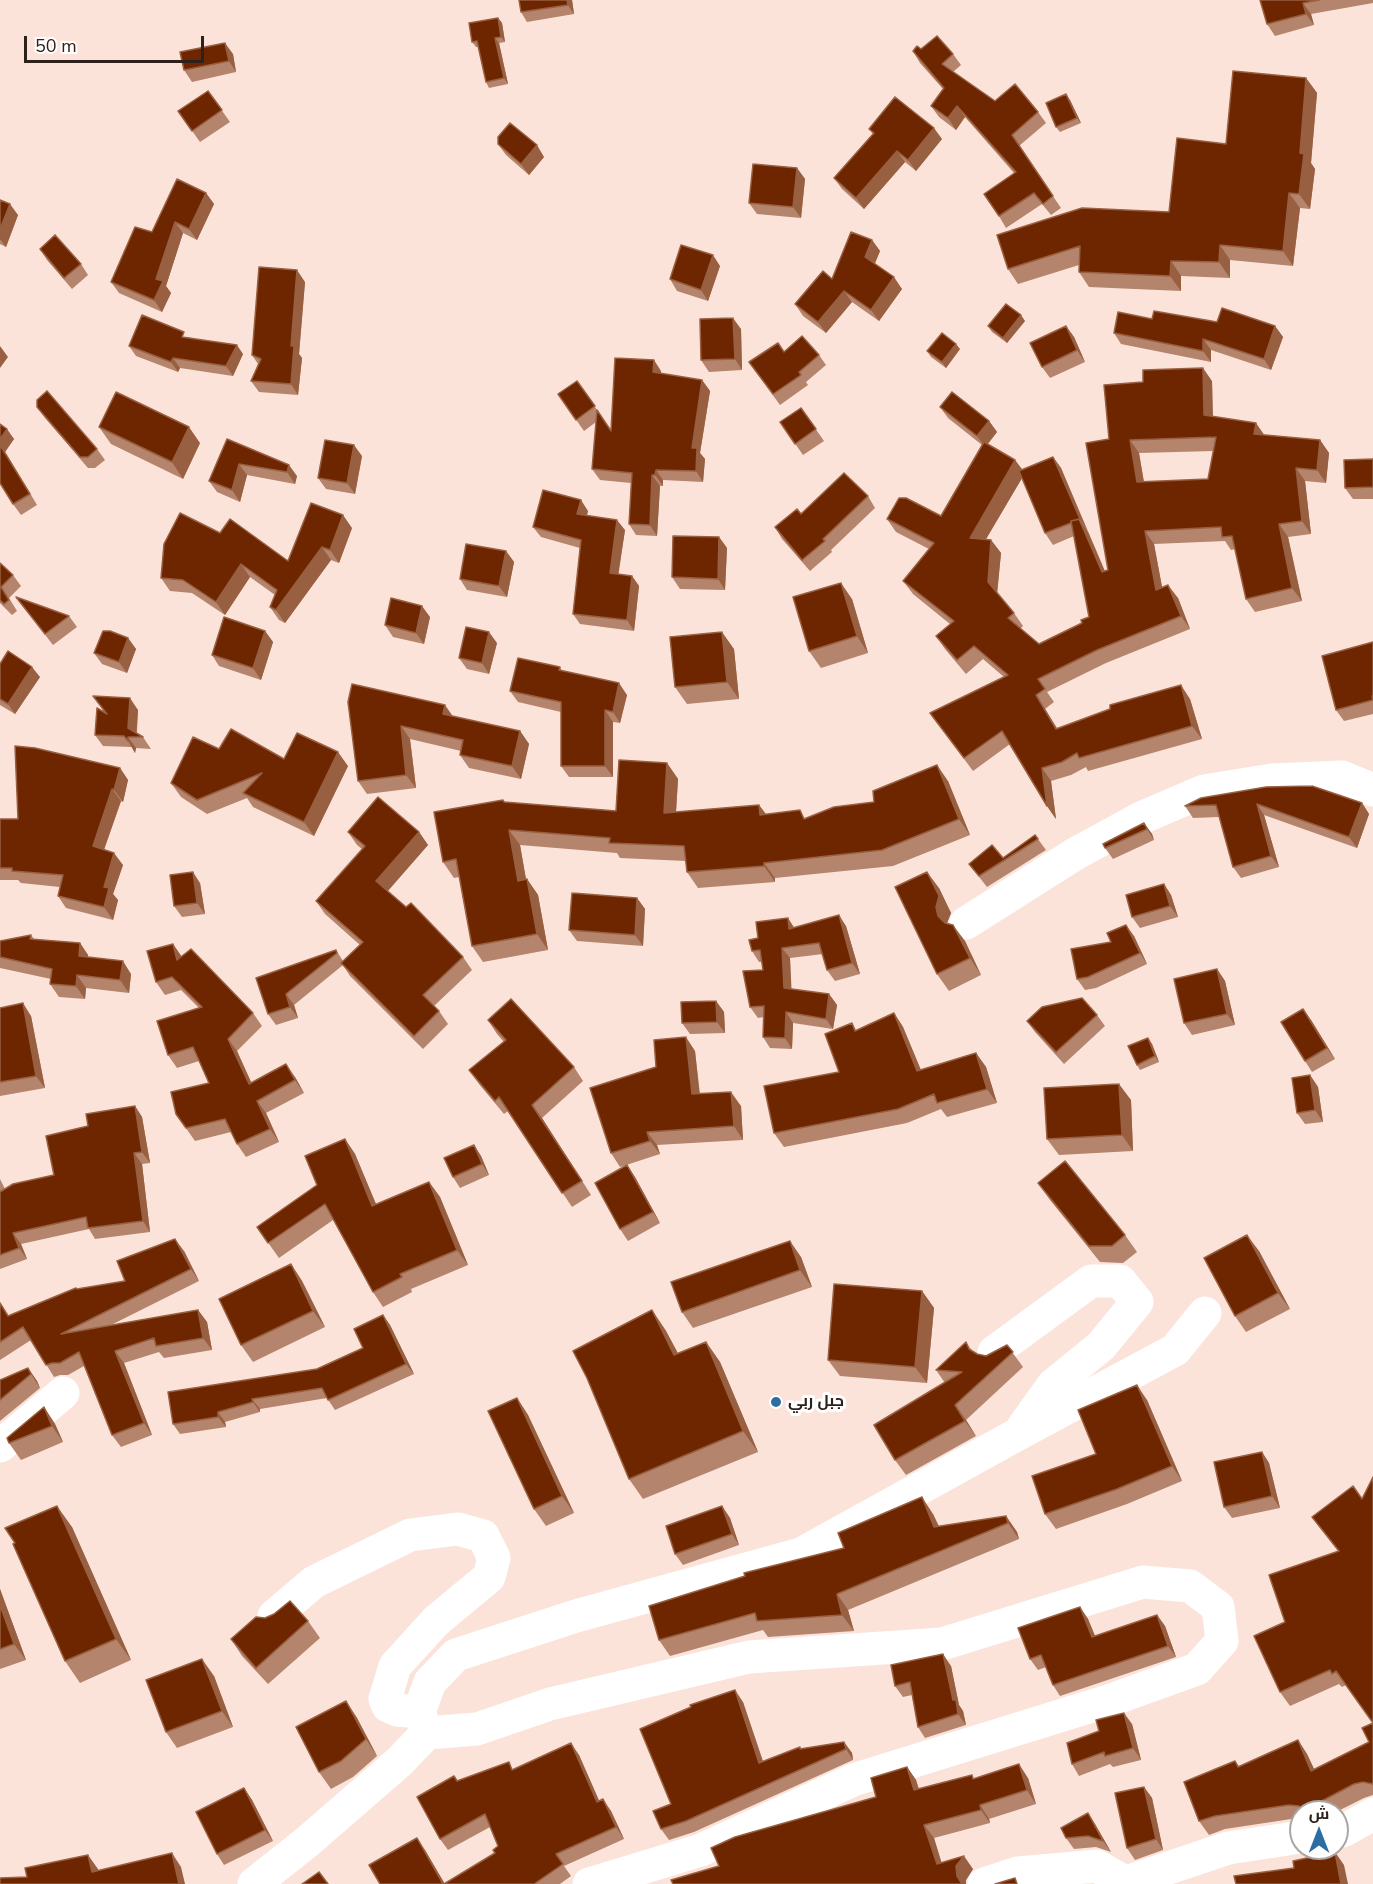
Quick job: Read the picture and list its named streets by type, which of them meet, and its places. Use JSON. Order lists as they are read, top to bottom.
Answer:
{
  "places": ["جبل ربي"],
  "scale_bar": "50 m",
  "north": "top"
}
